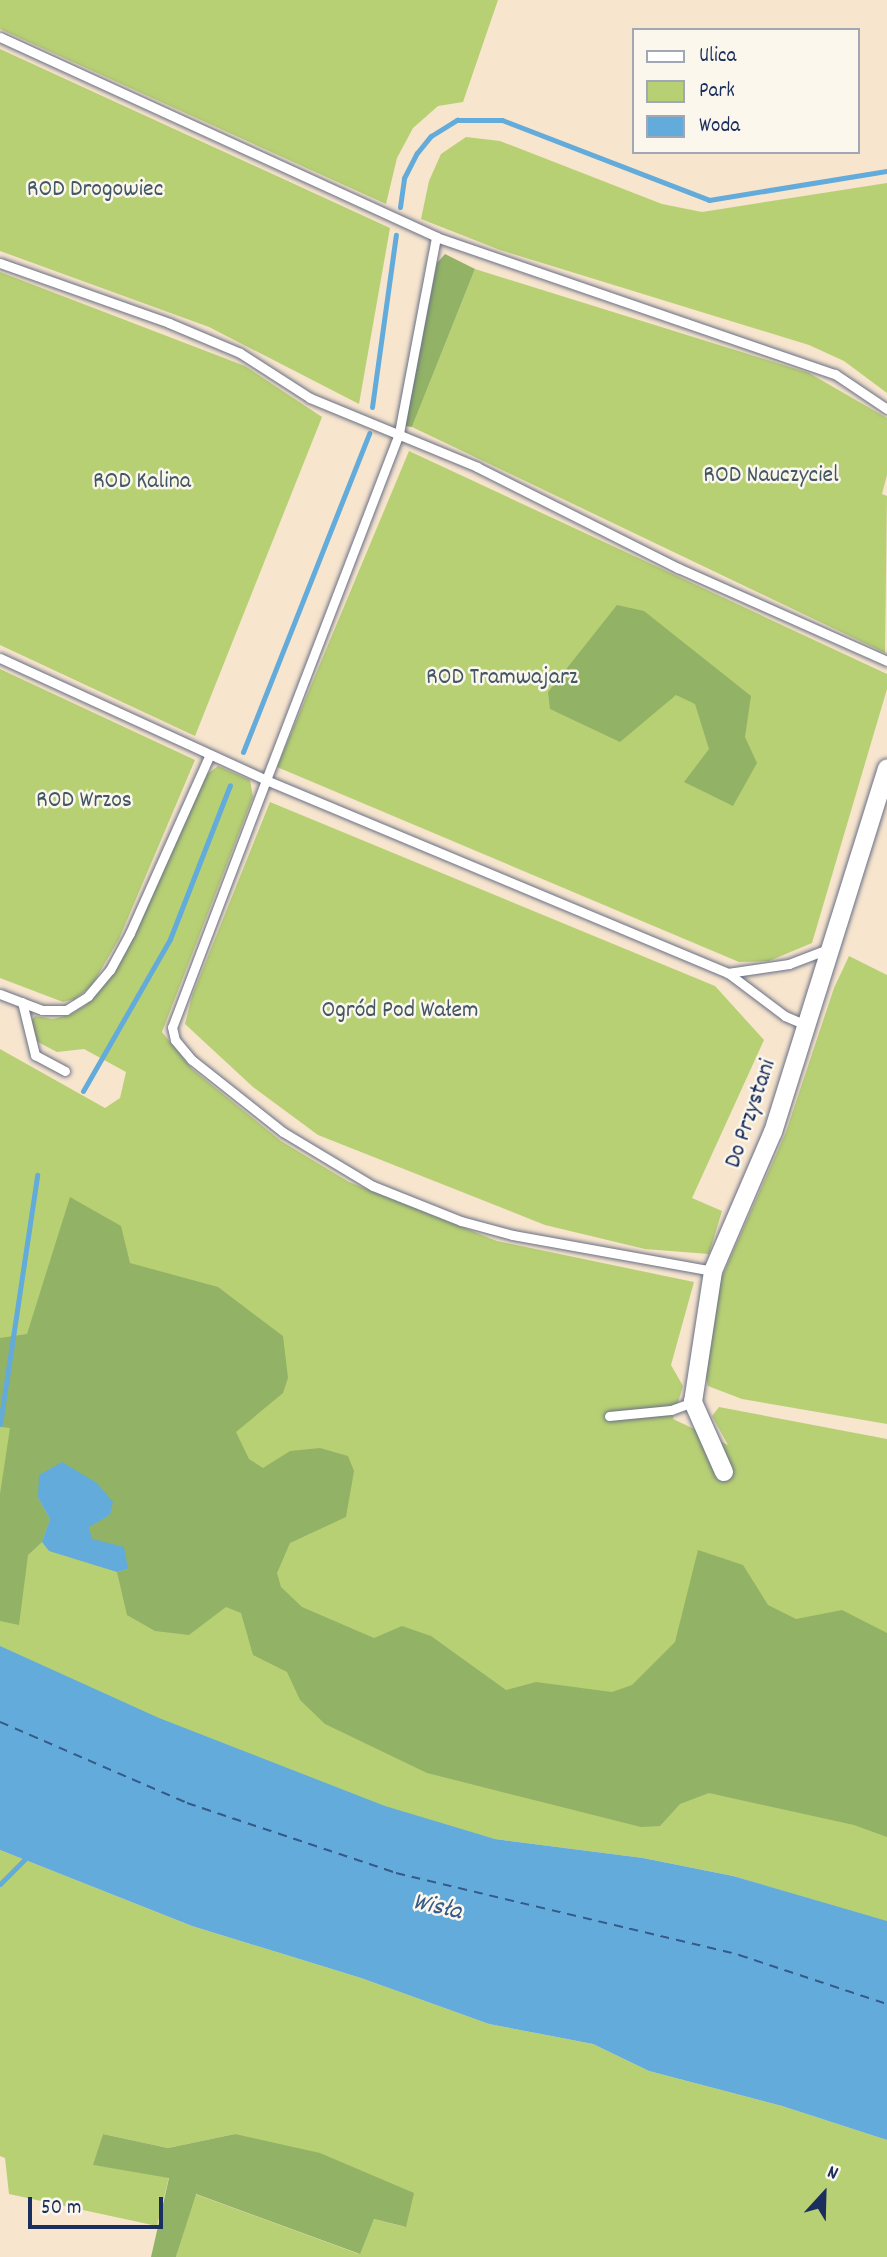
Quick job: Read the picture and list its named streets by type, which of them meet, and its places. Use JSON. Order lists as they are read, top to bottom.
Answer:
{
  "streets": {
    "street": ["Do Przystani"]
  },
  "water": ["Wisła"],
  "parks": [
    "ROD Drogowiec",
    "ROD Nauczyciel",
    "ROD Kalina",
    "ROD Tramwajarz",
    "ROD Wrzos",
    "Ogród Pod Wałem"
  ],
  "legend": ["Ulica", "Park", "Woda"],
  "scale_bar": "50 m",
  "north": "top"
}
